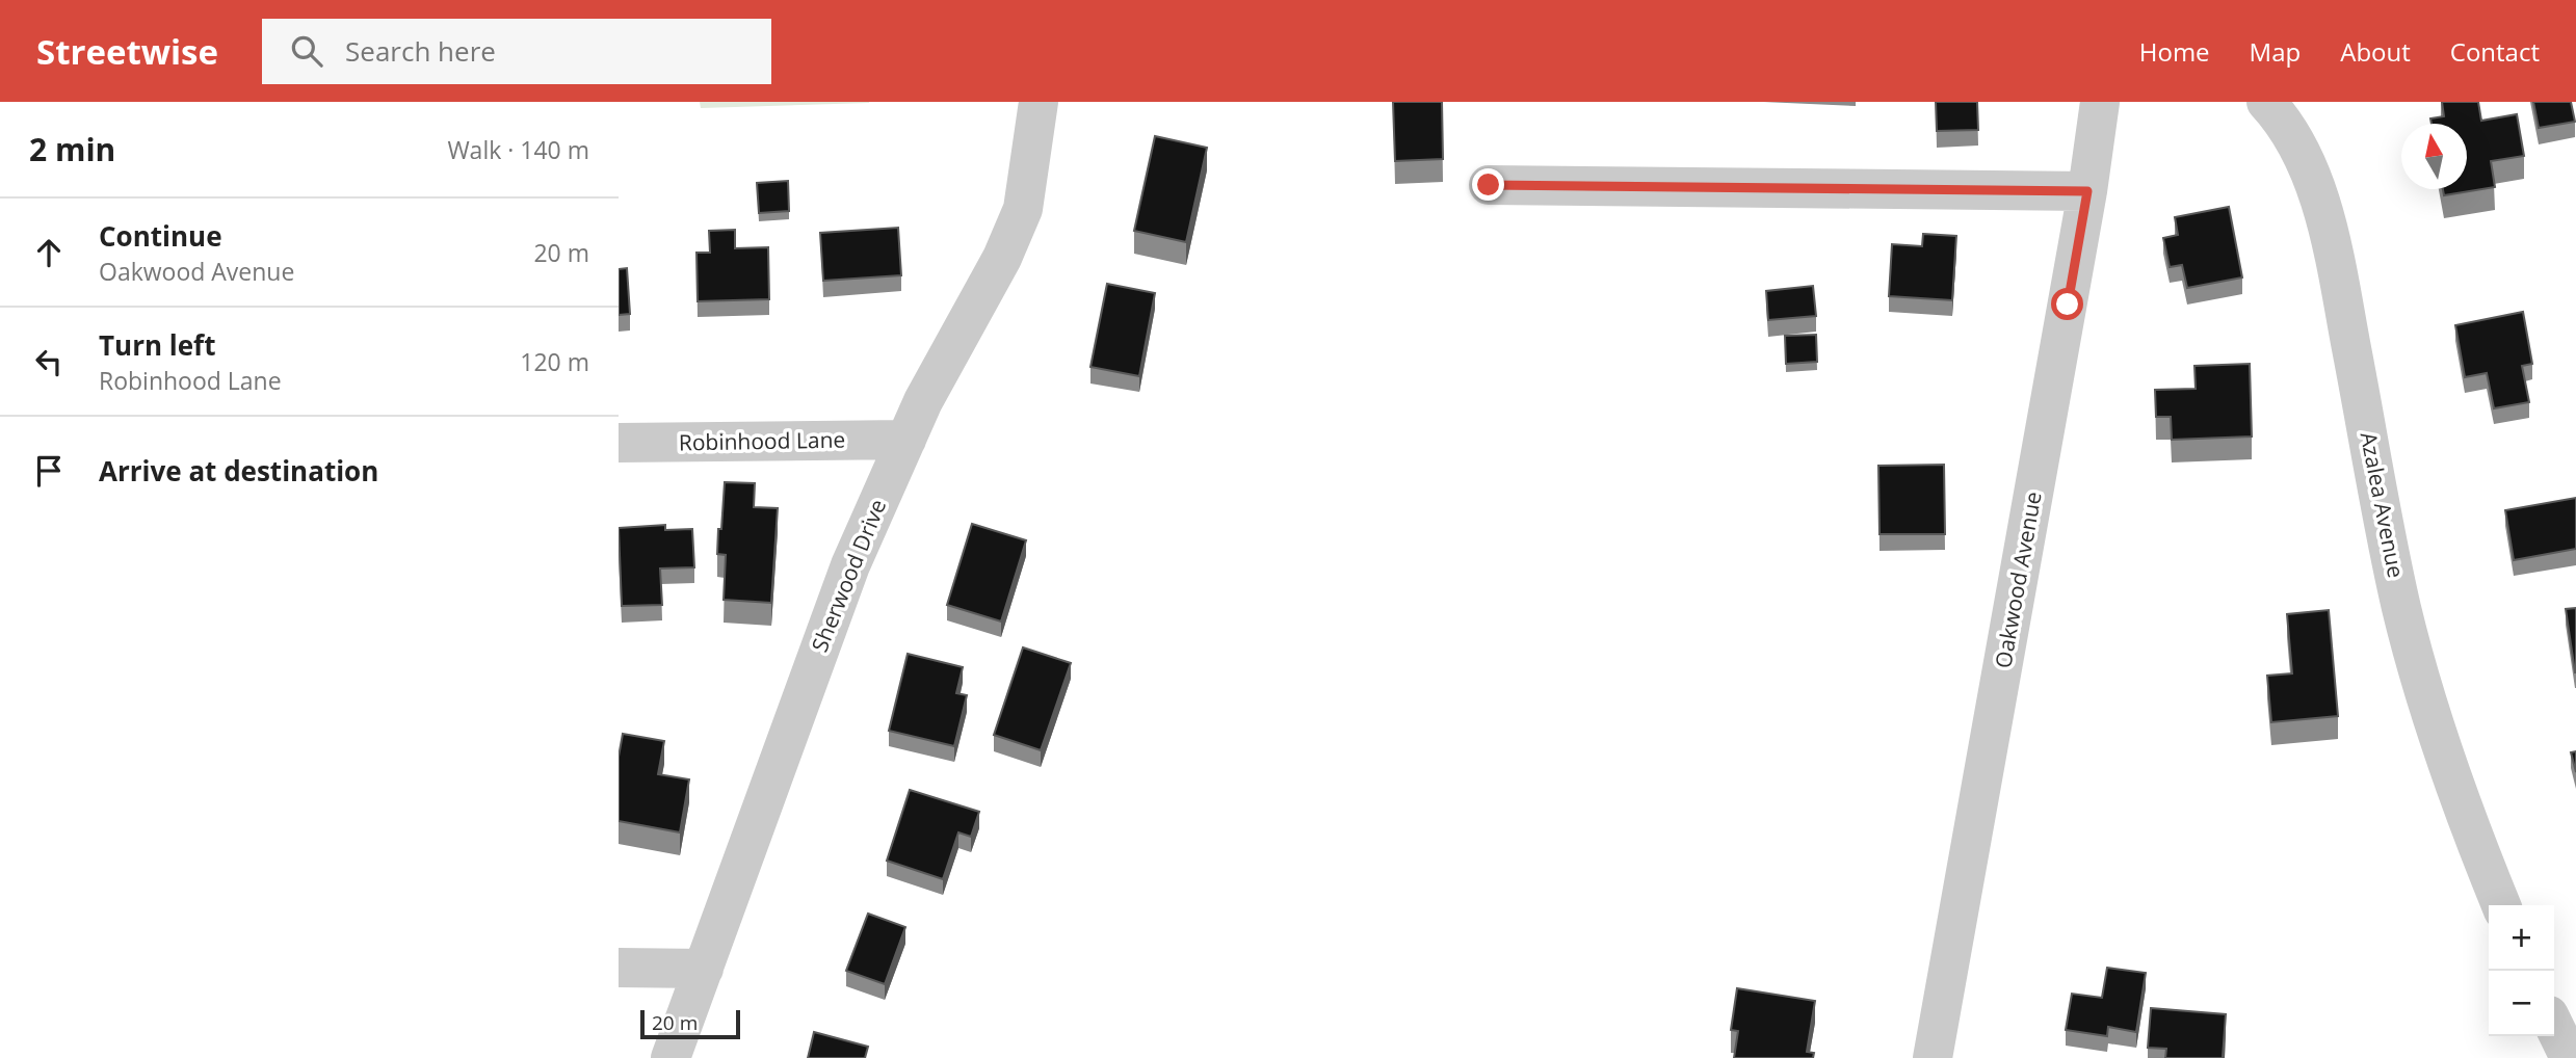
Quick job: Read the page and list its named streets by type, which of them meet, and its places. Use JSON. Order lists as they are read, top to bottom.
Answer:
{
  "streets": {
    "street": [
      "Robinhood Lane",
      "Azalea Avenue",
      "Sherwood Drive",
      "Oakwood Avenue"
    ]
  },
  "crossings": [
    ["Robinhood Lane", "Sherwood Drive"]
  ],
  "scale_bar": "20 m",
  "north": "top",
  "page": {
    "header": "Streetwise",
    "search": "Search here",
    "nav": [
      "Home",
      "Map",
      "About",
      "Contact"
    ],
    "heading": ["2 min", "Walk · 140 m"],
    "list": [
      ["Continue", "Oakwood Avenue", "20 m"],
      ["Turn left", "Robinhood Lane", "120 m"],
      "Arrive at destination"
    ],
    "map_buttons": ["+", "−"],
    "scale": "20 m"
  }
}
